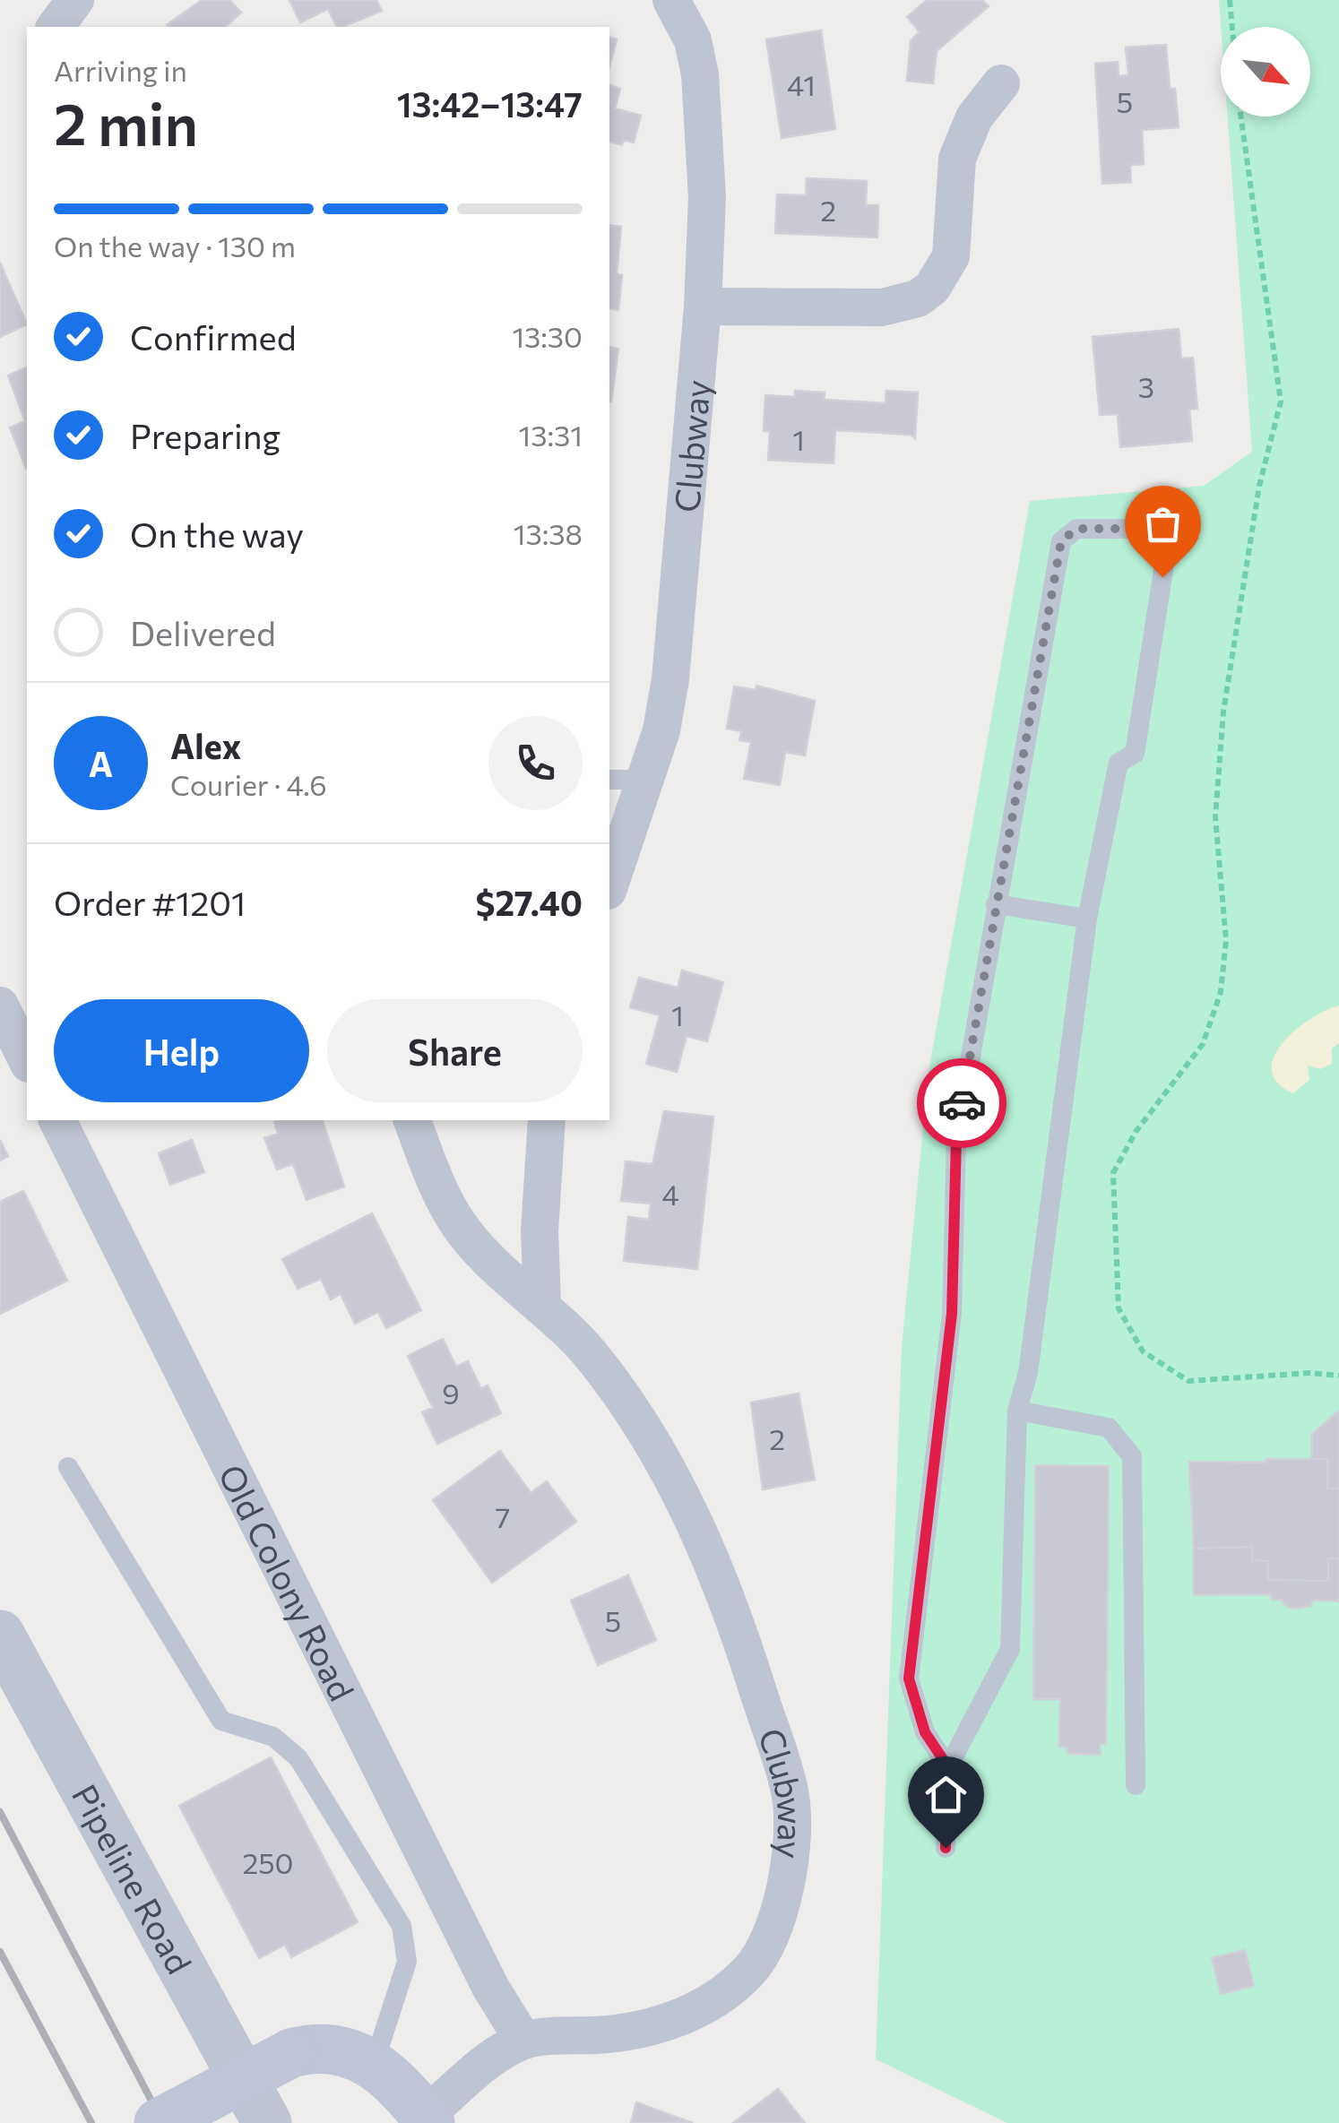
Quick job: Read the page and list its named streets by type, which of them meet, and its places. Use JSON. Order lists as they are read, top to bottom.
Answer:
{
  "streets": {
    "street": ["Clubway", "Old Colony Road", "Pipeline Road"]
  },
  "crossings": [
    ["Clubway", "Old Colony Road"]
  ],
  "house_numbers": [
    "41",
    "5",
    "2",
    "3",
    "1",
    "1",
    "4",
    "9",
    "2",
    "7",
    "5",
    "250"
  ],
  "north": "bottom right",
  "page": {
    "heading": ["2 min", "Arriving in", "13:42–13:47"],
    "panel": [
      "Alex",
      "Courier · 4.6",
      "Order #1201",
      "$27.40"
    ],
    "bar": "On the way · 130 m",
    "list": [
      ["Confirmed", "13:30"],
      ["Preparing", "13:31"],
      ["On the way", "13:38"],
      "Delivered"
    ],
    "round": "A",
    "buttons": ["Help", "Share"]
  }
}
